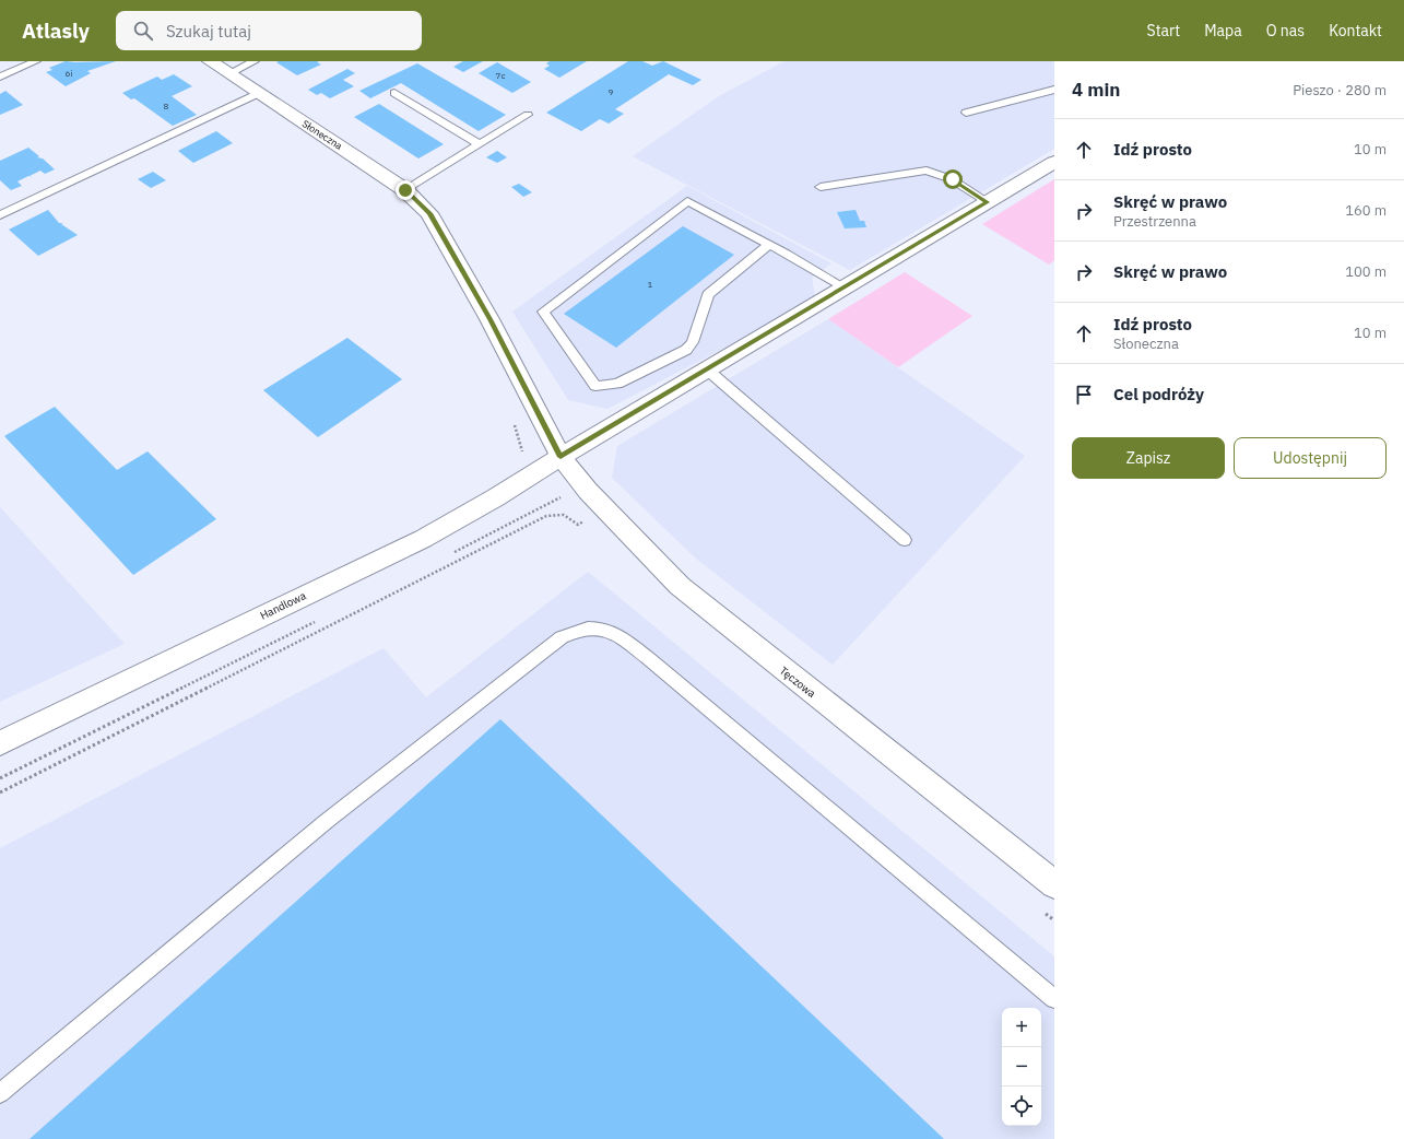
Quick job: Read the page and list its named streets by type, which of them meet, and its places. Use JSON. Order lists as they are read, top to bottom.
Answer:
{
  "streets": {
    "street": ["Słoneczna", "Handlowa", "Tęczowa"]
  },
  "crossings": [
    ["Słoneczna", "Tęczowa"],
    ["Handlowa", "Tęczowa"]
  ],
  "house_numbers": [
    "6i",
    "7c",
    "9",
    "8",
    "1"
  ],
  "page": {
    "header": "Atlasly",
    "search": "Szukaj tutaj",
    "nav": [
      "Start",
      "Mapa",
      "O nas",
      "Kontakt"
    ],
    "heading": ["4 min", "Pieszo · 280 m"],
    "list": [
      ["Idź prosto", "10 m"],
      ["Skręć w prawo", "Przestrzenna", "160 m"],
      ["Skręć w prawo", "100 m"],
      ["Idź prosto", "Słoneczna", "10 m"],
      "Cel podróży"
    ],
    "buttons": ["Zapisz", "Udostępnij"],
    "map_buttons": ["+", "−"]
  }
}
